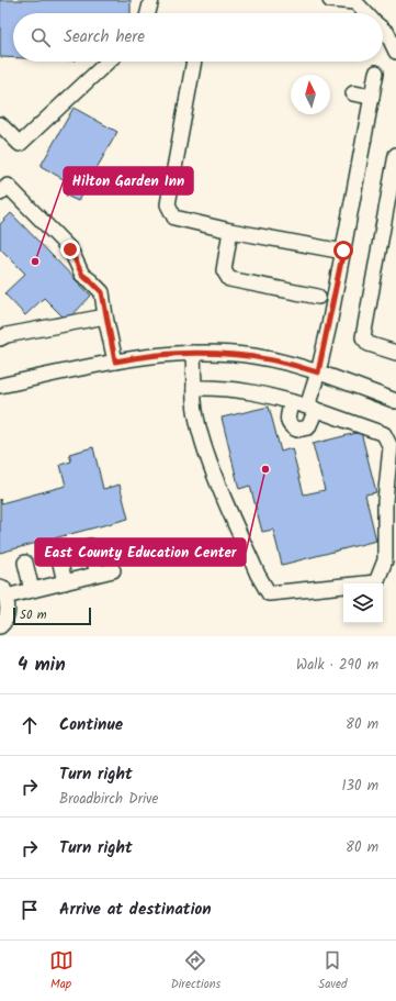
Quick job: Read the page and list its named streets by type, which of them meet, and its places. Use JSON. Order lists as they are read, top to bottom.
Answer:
{
  "places": ["Hilton Garden Inn", "East County Education Center"],
  "scale_bar": "50 m",
  "north": "top",
  "page": {
    "search": "Search here",
    "scale": "50 m",
    "heading": ["4 min", "Walk · 290 m"],
    "list": [
      ["Continue", "80 m"],
      ["Turn right", "Broadbirch Drive", "130 m"],
      ["Turn right", "80 m"],
      "Arrive at destination"
    ],
    "nav": ["Map", "Directions", "Saved"]
  }
}
